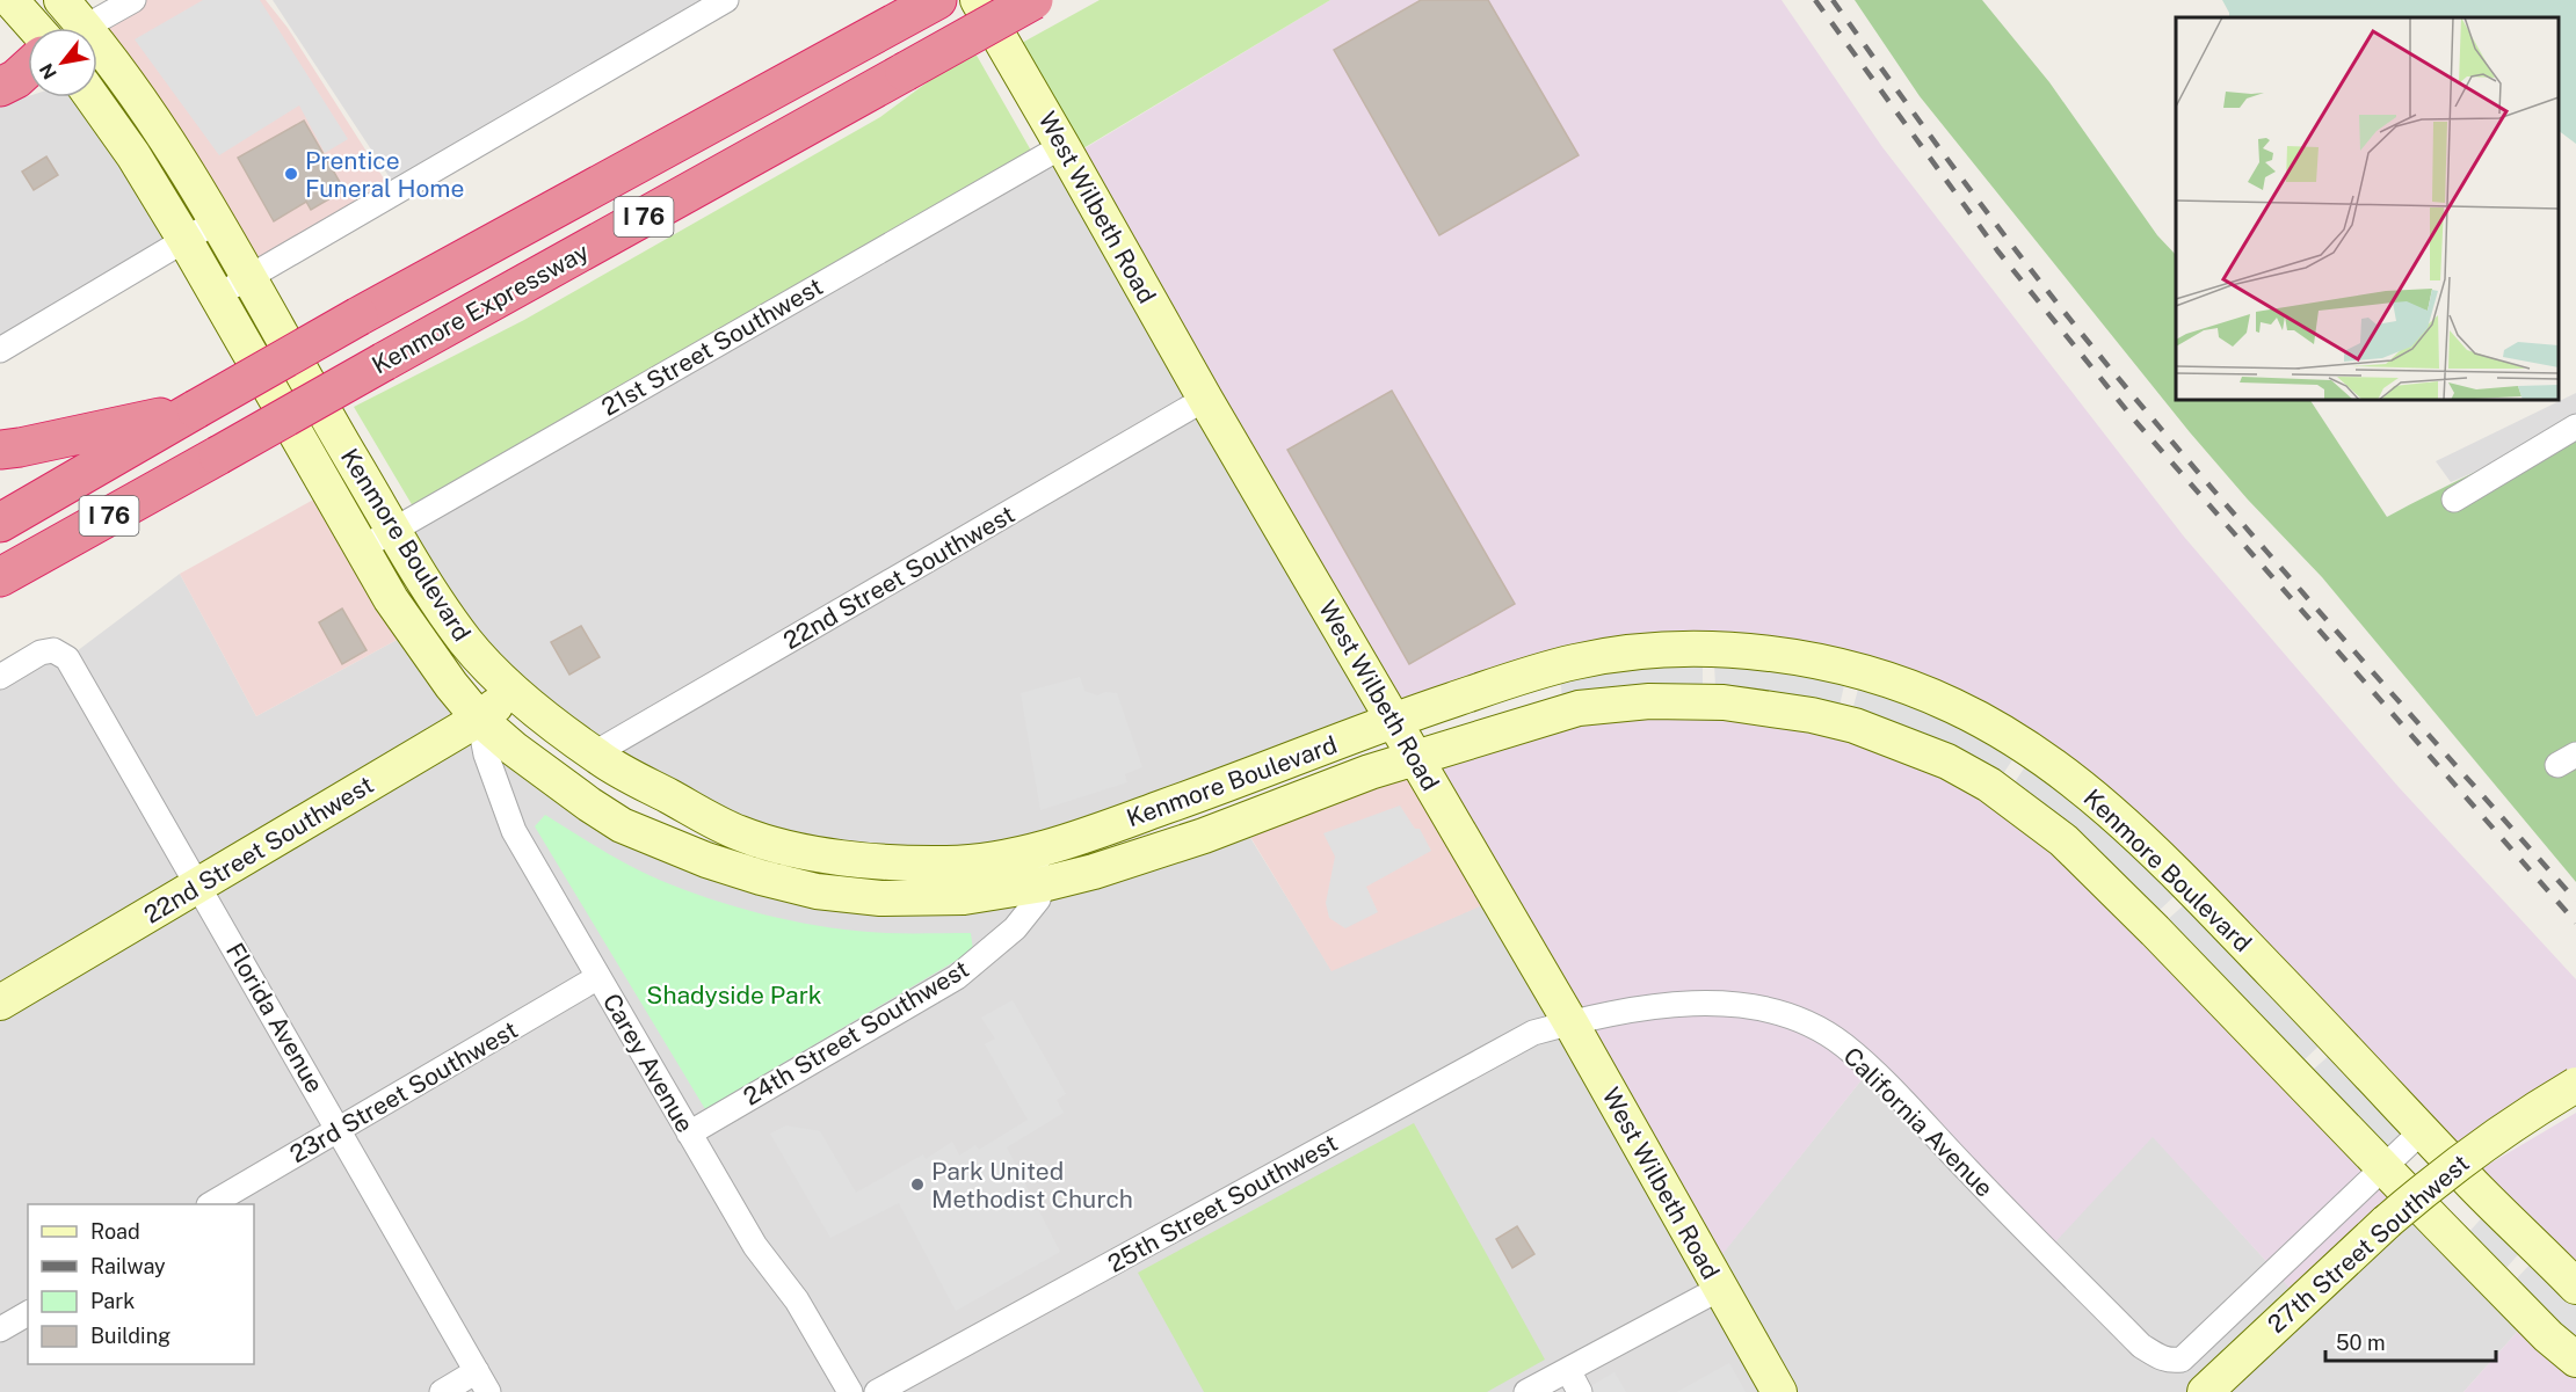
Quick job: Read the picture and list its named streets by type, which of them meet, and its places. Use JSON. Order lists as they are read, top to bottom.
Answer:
{
  "streets": {
    "highway": ["I 76", "Kenmore Expressway"],
    "main road": [
      "West Wilbeth Road",
      "Kenmore Boulevard",
      "22nd Street Southwest",
      "27th Street Southwest"
    ],
    "street": [
      "21st Street Southwest",
      "Florida Avenue",
      "24th Street Southwest",
      "Carey Avenue",
      "23rd Street Southwest",
      "California Avenue",
      "25th Street Southwest"
    ]
  },
  "crossings": [
    ["West Wilbeth Road", "21st Street Southwest"],
    ["West Wilbeth Road", "Kenmore Boulevard"],
    ["West Wilbeth Road", "22nd Street Southwest"],
    ["West Wilbeth Road", "California Avenue"],
    ["West Wilbeth Road", "25th Street Southwest"],
    ["21st Street Southwest", "Kenmore Boulevard"],
    ["Kenmore Boulevard", "22nd Street Southwest"],
    ["Kenmore Boulevard", "24th Street Southwest"],
    ["Kenmore Boulevard", "Carey Avenue"],
    ["Kenmore Boulevard", "27th Street Southwest"],
    ["22nd Street Southwest", "Florida Avenue"],
    ["22nd Street Southwest", "Carey Avenue"],
    ["Florida Avenue", "23rd Street Southwest"],
    ["24th Street Southwest", "Carey Avenue"],
    ["Carey Avenue", "23rd Street Southwest"],
    ["California Avenue", "25th Street Southwest"],
    ["California Avenue", "27th Street Southwest"]
  ],
  "parks": ["Shadyside Park"],
  "places": ["Prentice Funeral Home", "Park United Methodist Church"],
  "legend": [
    "Road",
    "Railway",
    "Park",
    "Building"
  ],
  "scale_bar": "50 m",
  "north": "bottom left"
}
